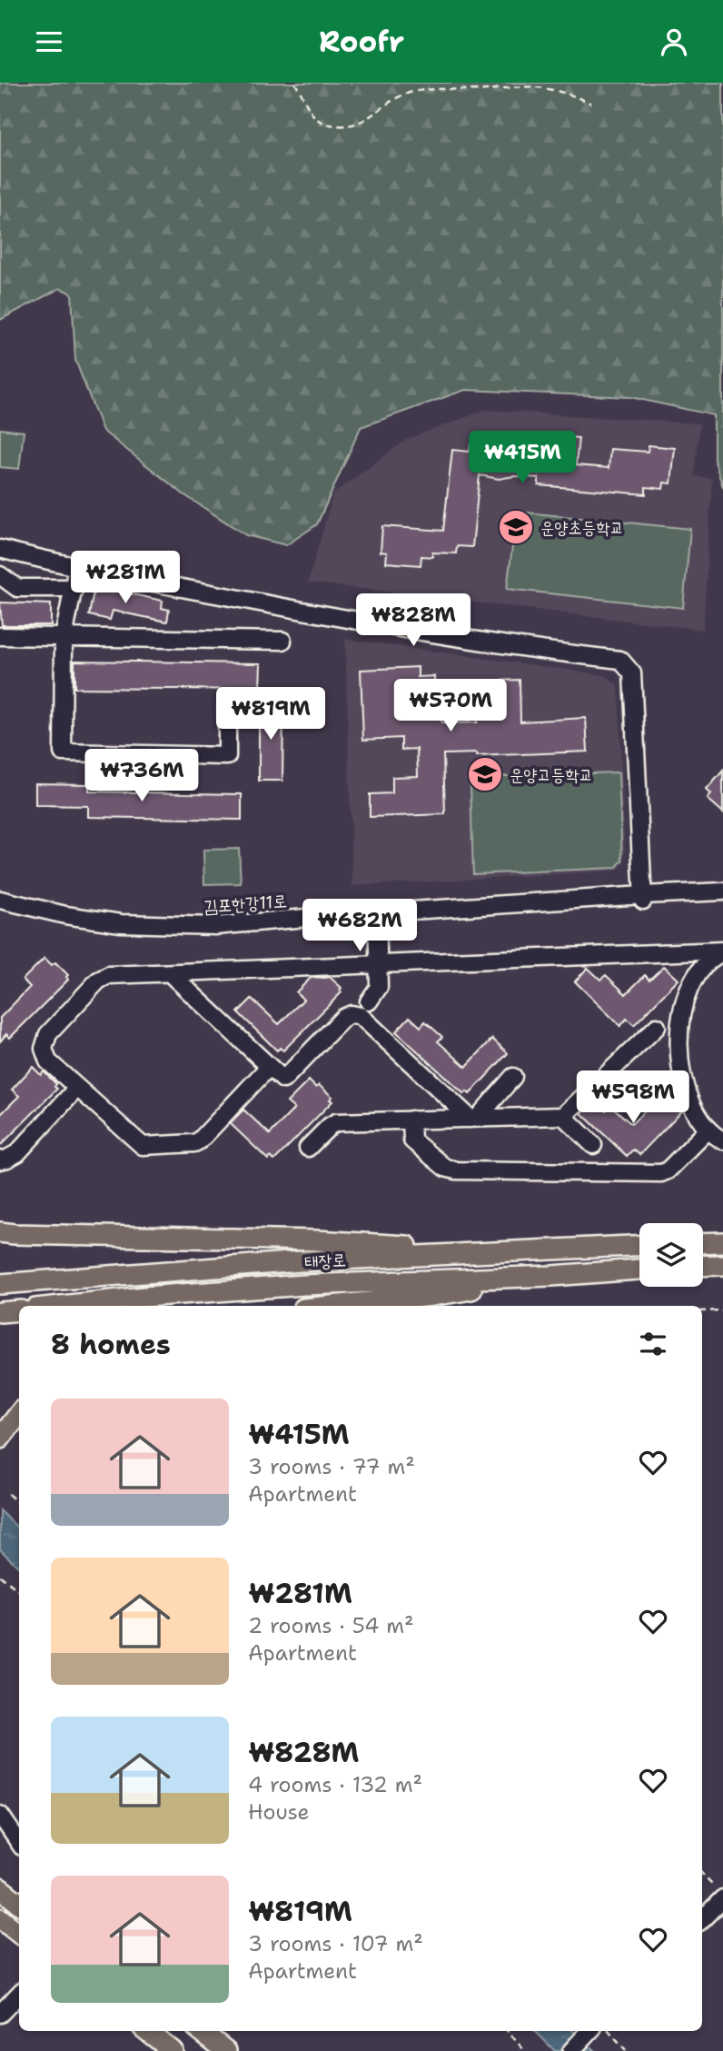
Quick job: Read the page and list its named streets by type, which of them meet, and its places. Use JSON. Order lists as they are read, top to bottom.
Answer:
{
  "streets": {
    "main road": ["태장로"],
    "street": ["김포한강11로"]
  },
  "places": {
    "school or university": ["운양초등학교", "운양고등학교"]
  },
  "page": {
    "header": "Roofr",
    "price": [
      "₩415M",
      "₩281M",
      "₩828M",
      "₩570M",
      "₩819M",
      "₩736M",
      "₩682M",
      "₩598M"
    ],
    "heading": "8 homes",
    "list": [
      {
        "name": "₩415M",
        "note": "3 rooms · 77 m² · Apartment"
      },
      {
        "name": "₩281M",
        "note": "2 rooms · 54 m² · Apartment"
      },
      {
        "name": "₩828M",
        "note": "4 rooms · 132 m² · House"
      },
      {
        "name": "₩819M",
        "note": "3 rooms · 107 m² · Apartment"
      }
    ]
  }
}
